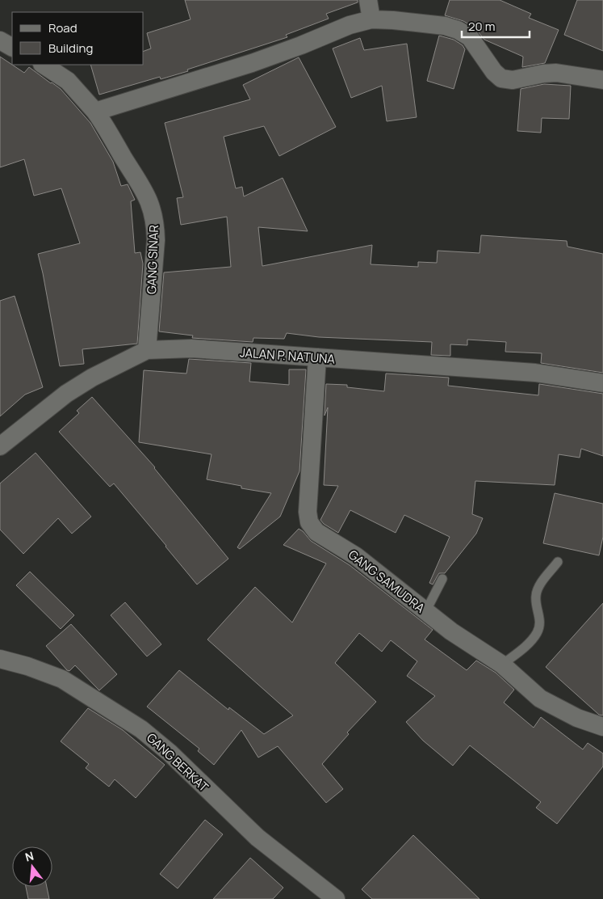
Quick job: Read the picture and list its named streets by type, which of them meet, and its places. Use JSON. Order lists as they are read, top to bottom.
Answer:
{
  "streets": {
    "street": [
      "GANG SINAR",
      "JALAN P. NATUNA",
      "GANG SAMUDRA",
      "GANG BERKAT"
    ]
  },
  "crossings": [
    ["GANG SINAR", "JALAN P. NATUNA"],
    ["JALAN P. NATUNA", "GANG SAMUDRA"]
  ],
  "legend": ["Road", "Building"],
  "scale_bar": "20 m",
  "north": "top"
}
